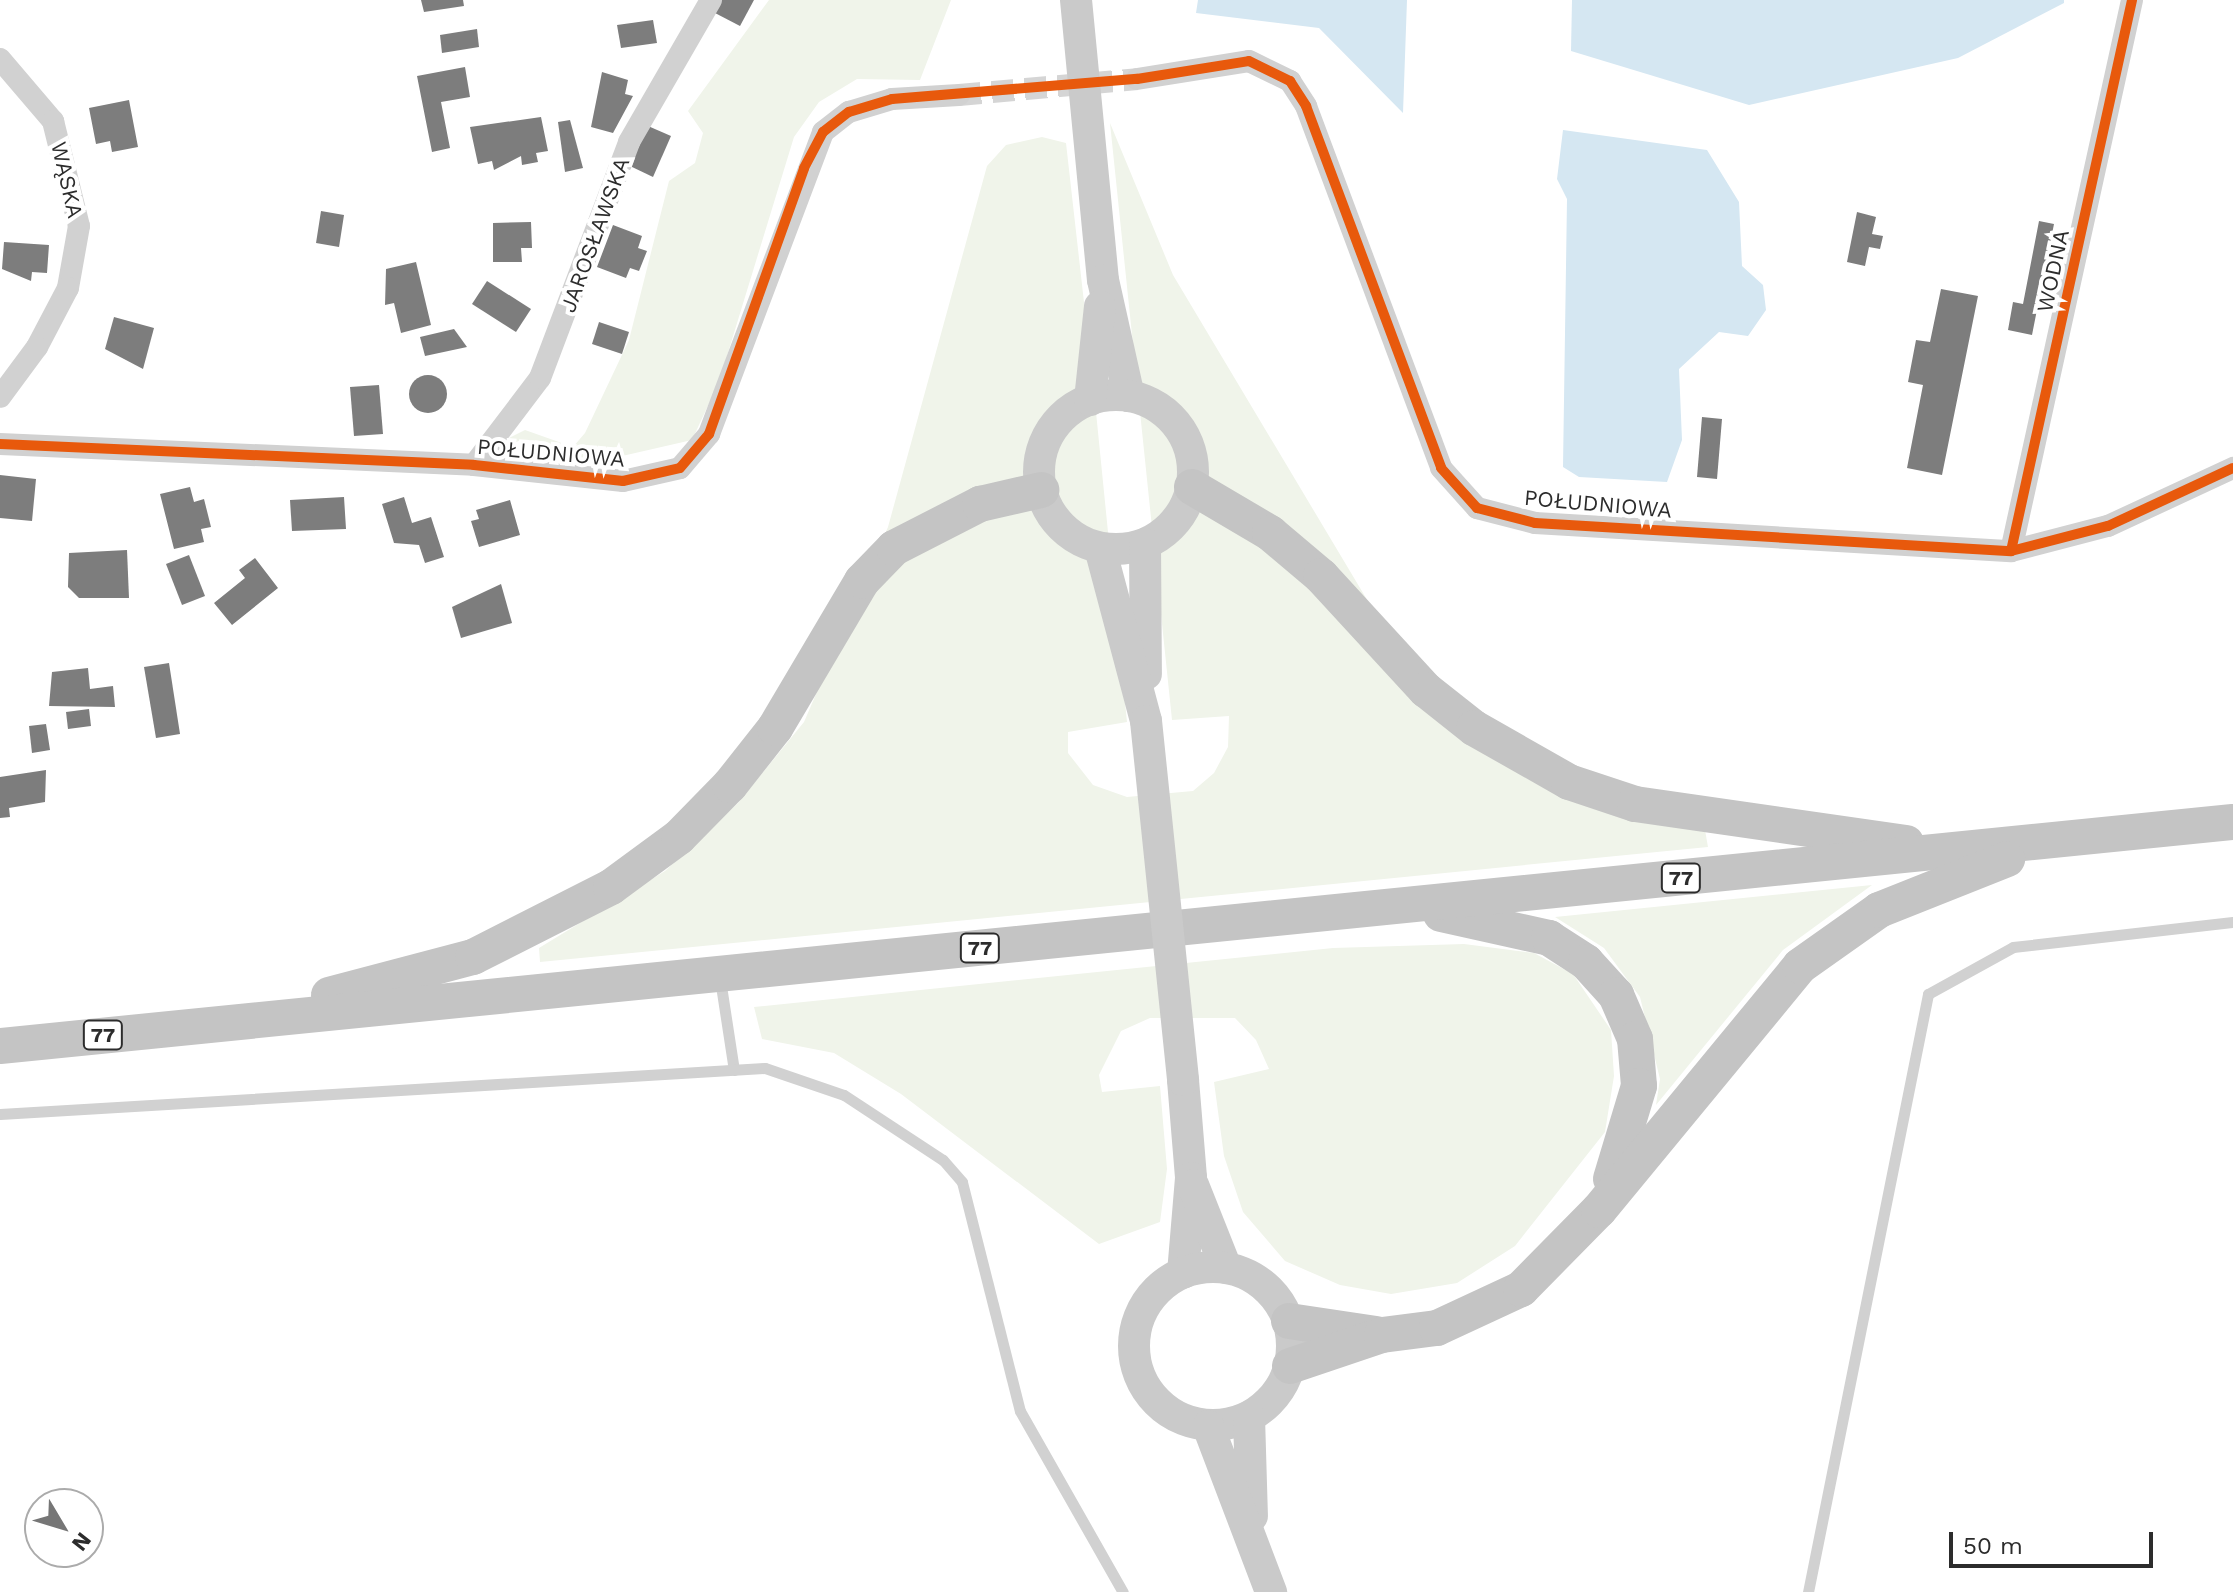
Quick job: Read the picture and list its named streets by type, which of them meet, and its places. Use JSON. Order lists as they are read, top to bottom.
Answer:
{
  "streets": {
    "main road": ["77"],
    "street": [
      "WĄSKA",
      "JAROSŁAWSKA",
      "WODNA",
      "POŁUDNIOWA"
    ]
  },
  "crossings": [
    ["JAROSŁAWSKA", "POŁUDNIOWA"],
    ["WODNA", "POŁUDNIOWA"]
  ],
  "scale_bar": "50 m",
  "north": "bottom right"
}
